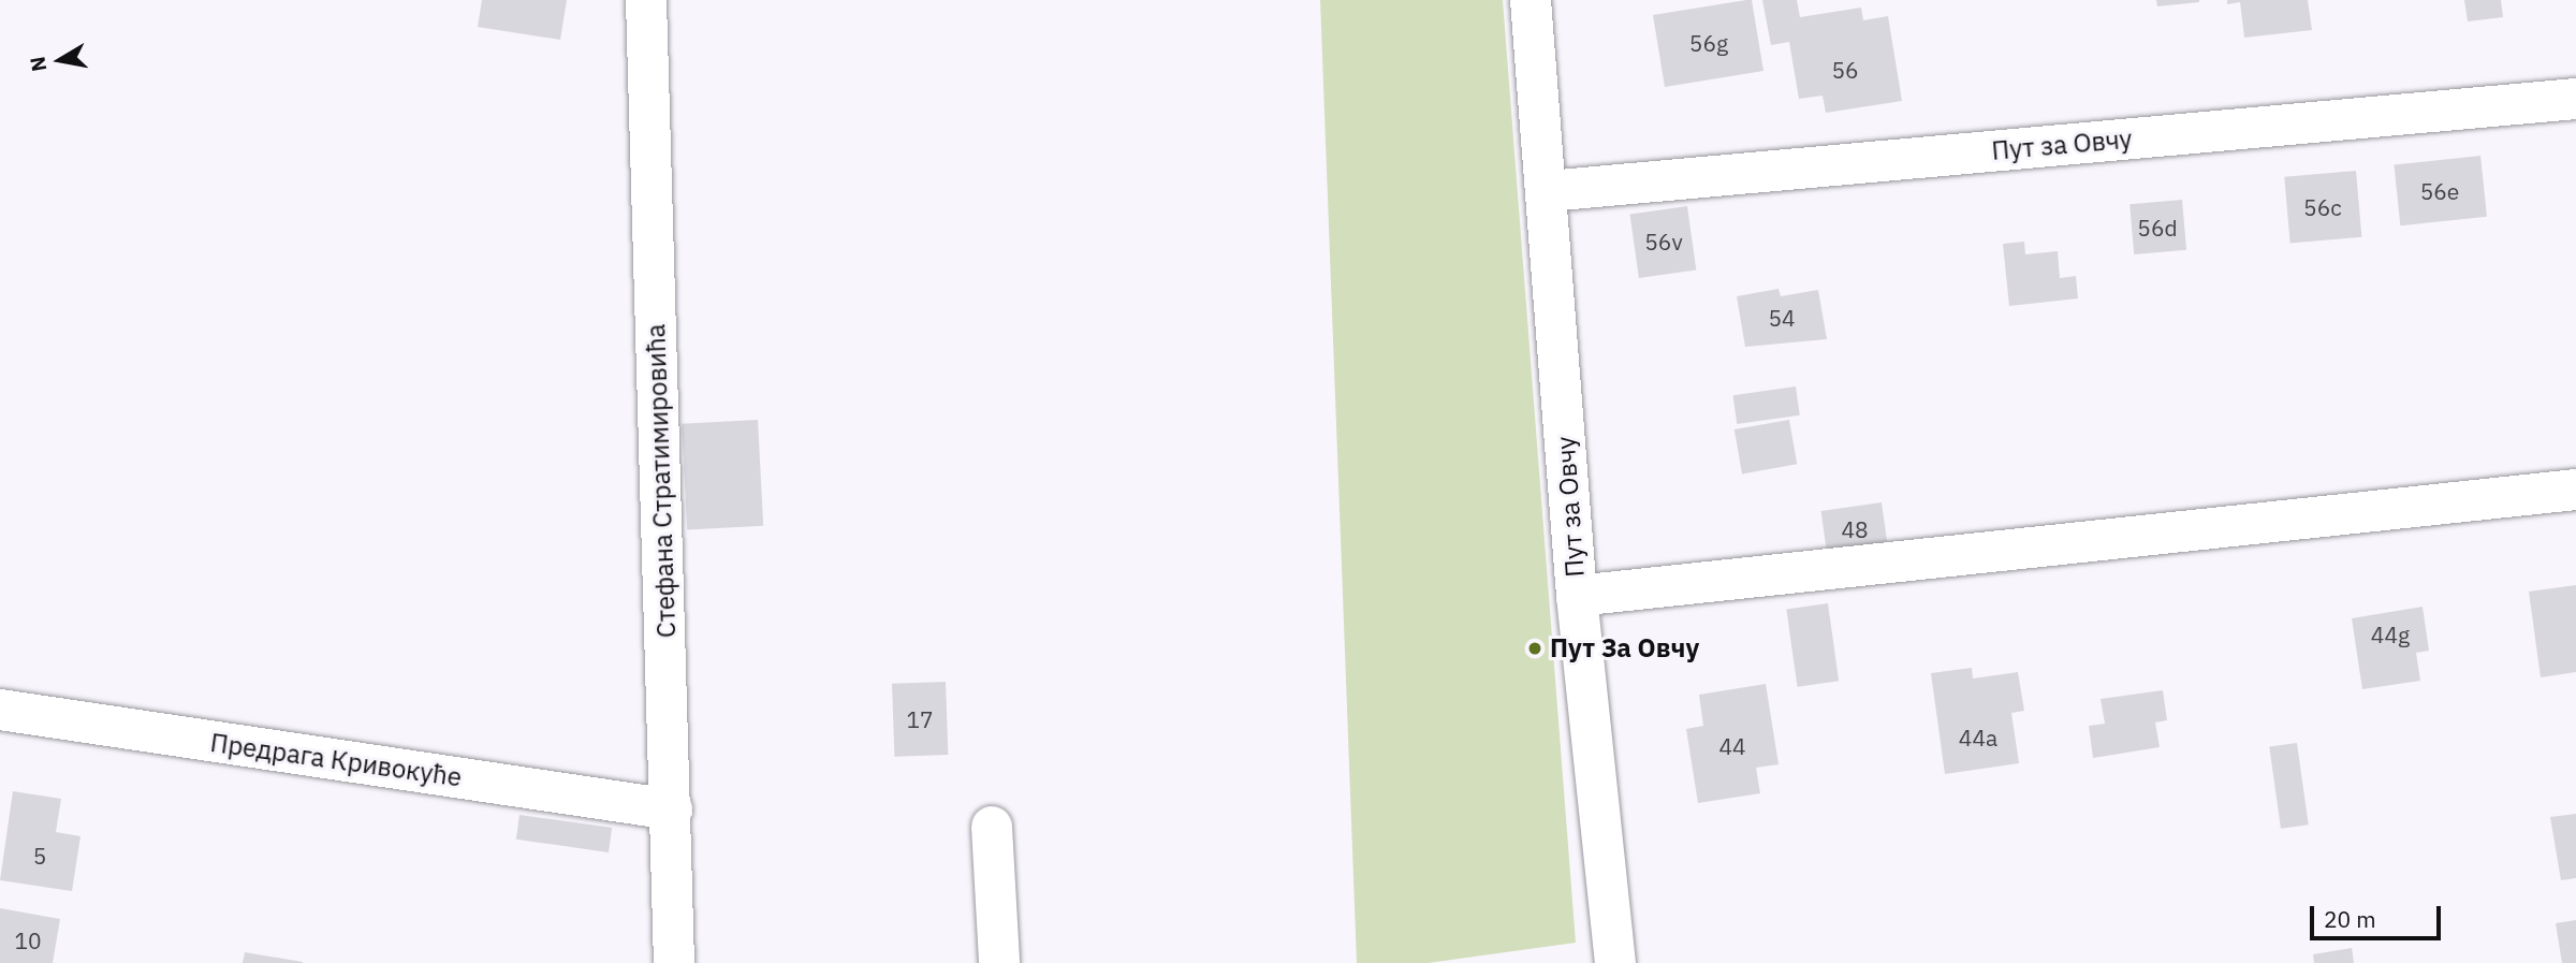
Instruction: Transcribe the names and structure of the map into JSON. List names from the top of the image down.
{
  "streets": {
    "street": ["Пут за Овчу", "Стефана Стратимировића", "Предрага Кривокуће"]
  },
  "crossings": [
    ["Стефана Стратимировића", "Предрага Кривокуће"]
  ],
  "places": ["Пут За Овчу"],
  "house_numbers": [
    "56g",
    "56",
    "56e",
    "56c",
    "56d",
    "56v",
    "54",
    "48",
    "44g",
    "17",
    "44a",
    "44",
    "5",
    "10"
  ],
  "scale_bar": "20 m",
  "north": "left"
}
